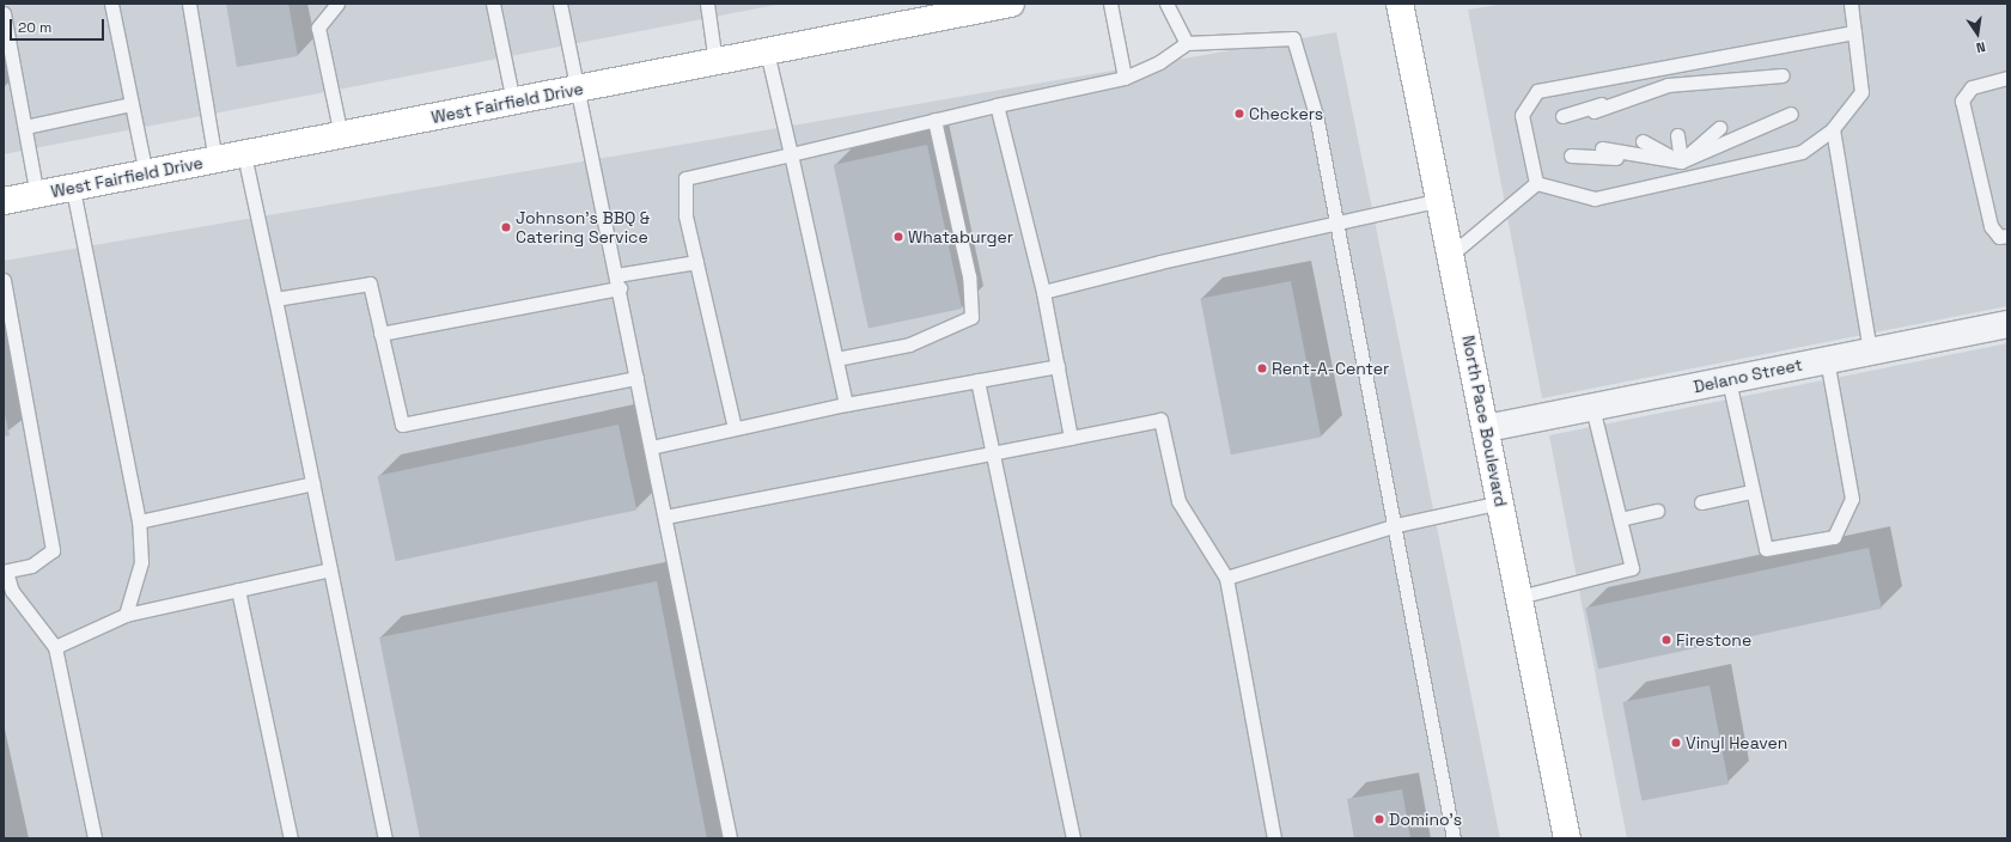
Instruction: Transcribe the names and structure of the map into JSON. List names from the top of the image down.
{
  "streets": {
    "main road": ["West Fairfield Drive", "North Pace Boulevard"],
    "street": ["Delano Street"]
  },
  "crossings": [
    ["Delano Street", "North Pace Boulevard"]
  ],
  "places": [
    "Checkers",
    "Johnson's BBQ & Catering Service",
    "Whataburger",
    "Rent-A-Center",
    "Firestone",
    "Vinyl Heaven",
    "Domino's"
  ],
  "scale_bar": "20 m",
  "north": "bottom"
}
